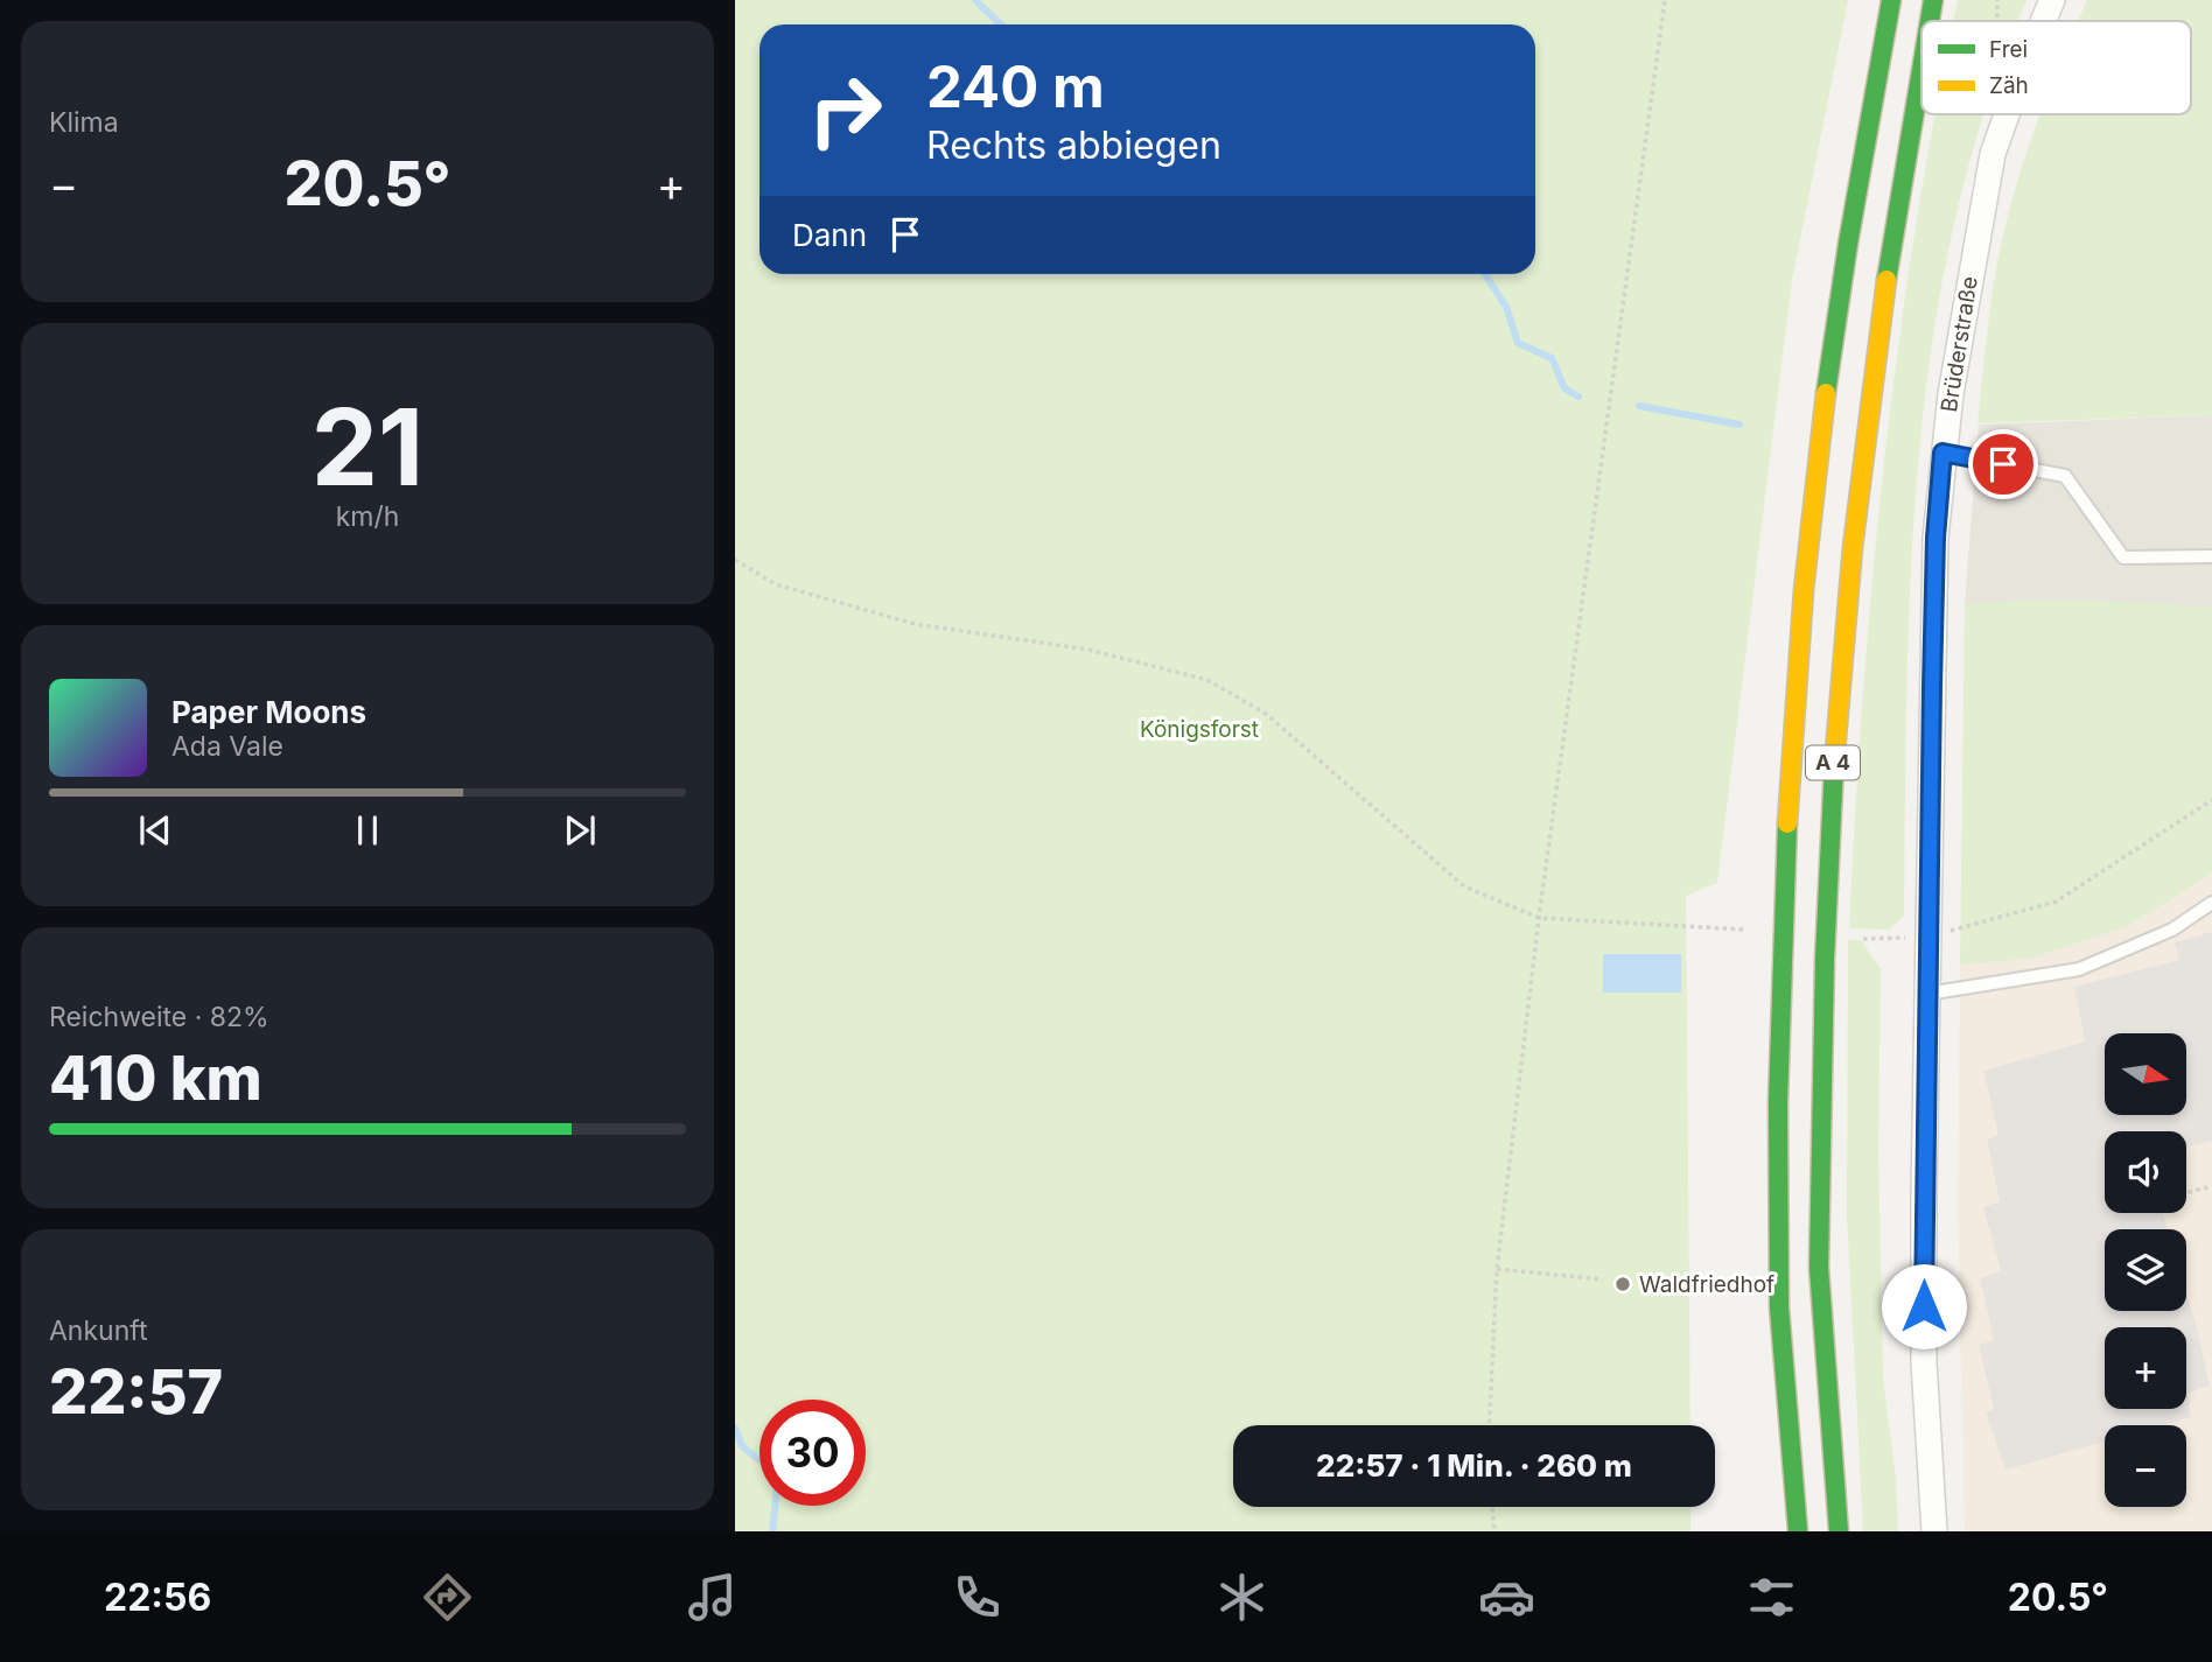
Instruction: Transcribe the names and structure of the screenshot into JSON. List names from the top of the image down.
{
  "streets": {
    "highway": ["A 4"],
    "street": ["Brüderstraße"]
  },
  "parks": ["Königsforst"],
  "places": ["Waldfriedhof"],
  "legend": ["Frei", "Zäh"],
  "north": "right",
  "page": {
    "tile": [
      "Klima",
      ["21", "km/h"],
      ["Reichweite · 82%", "410 km"],
      ["Ankunft", "22:57"]
    ],
    "turn": ["240 m", "Rechts abbiegen"],
    "heat": ["−", "20.5°", "+"],
    "then": "Dann",
    "song": ["Paper Moons", "Ada Vale"],
    "map_buttons": ["+", "−"],
    "limit": "30",
    "trip": "22:57 · 1 Min. · 260 m",
    "tabs": ["22:56", "20.5°"]
  }
}
